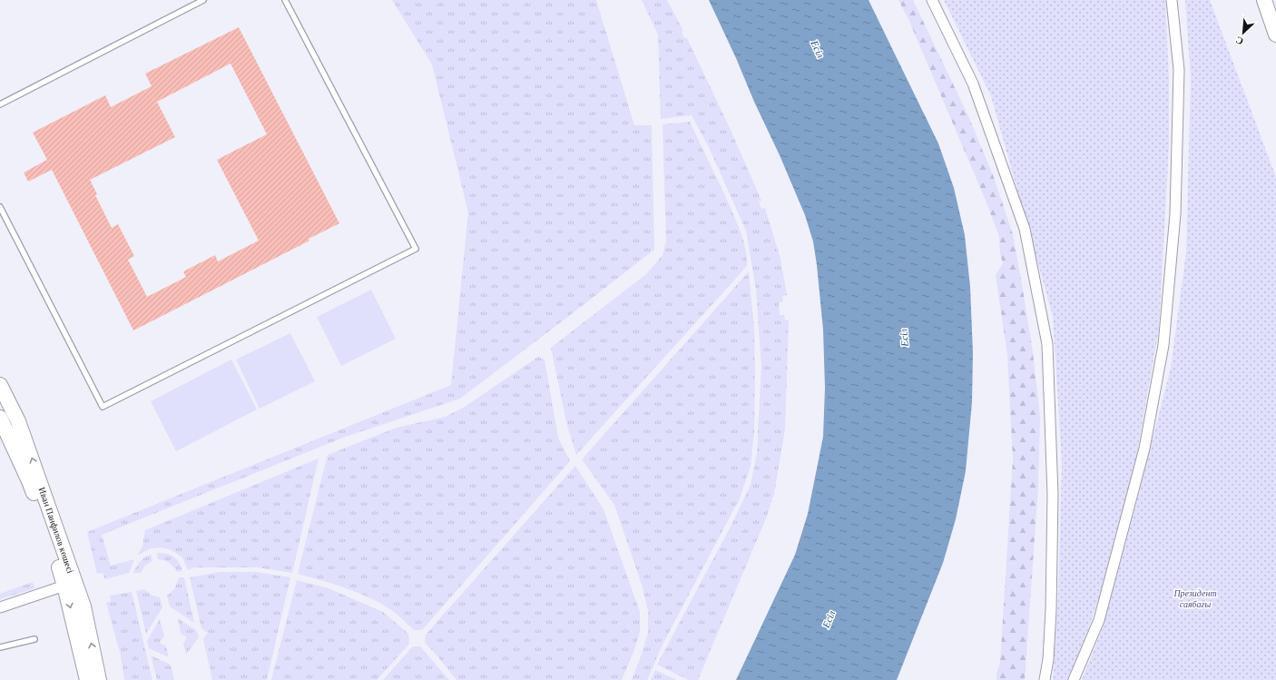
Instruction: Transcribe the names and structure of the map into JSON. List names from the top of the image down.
{
  "streets": {
    "street": ["Иван Панфилов көшесі"]
  },
  "water": ["Есіл"],
  "parks": ["Президент саябағы"],
  "north": "bottom left"
}
